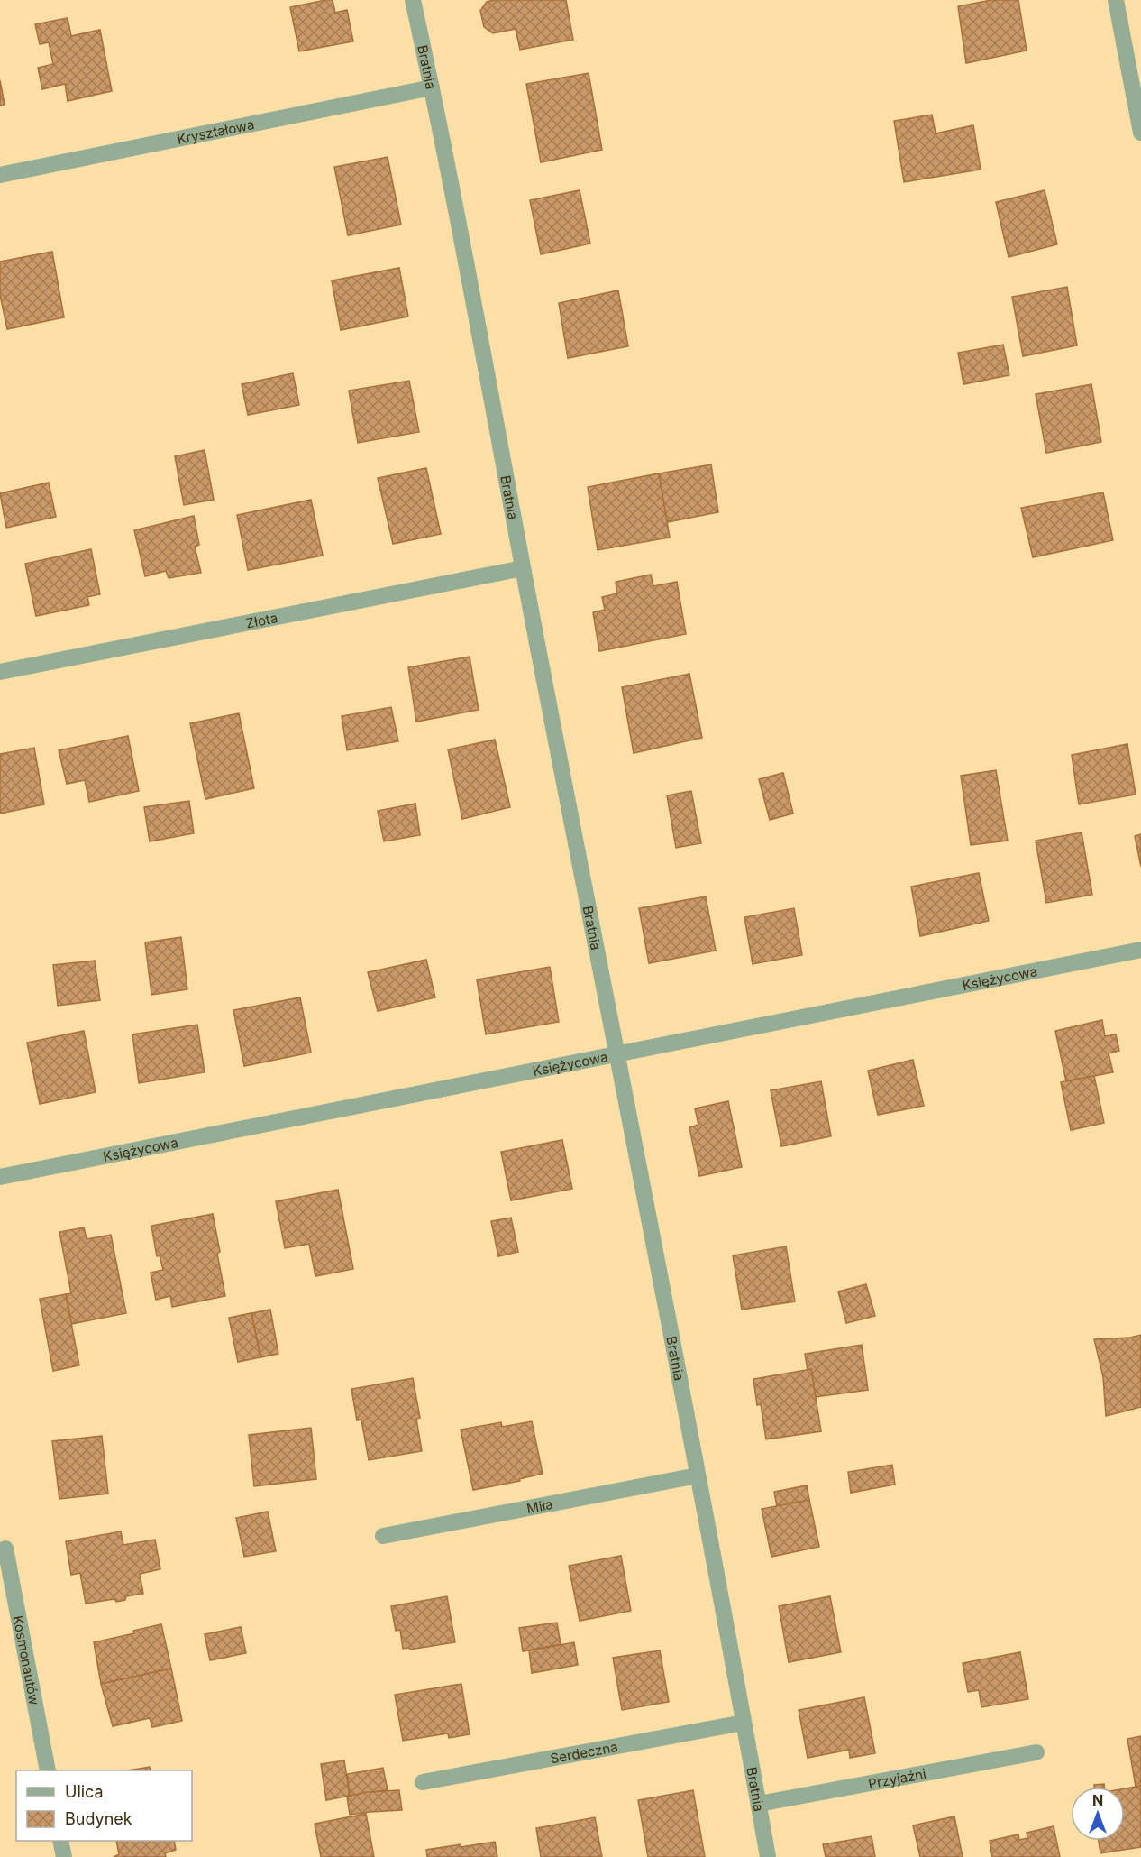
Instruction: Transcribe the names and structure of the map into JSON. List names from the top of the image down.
{
  "streets": {
    "street": [
      "Bratnia",
      "Kryształowa",
      "Złota",
      "Księżycowa",
      "Miła",
      "Kosmonautów",
      "Serdeczna",
      "Przyjaźni"
    ]
  },
  "crossings": [
    ["Bratnia", "Kryształowa"],
    ["Bratnia", "Złota"],
    ["Bratnia", "Księżycowa"],
    ["Bratnia", "Miła"],
    ["Bratnia", "Serdeczna"],
    ["Bratnia", "Przyjaźni"]
  ],
  "legend": ["Ulica", "Budynek"],
  "north": "top"
}
